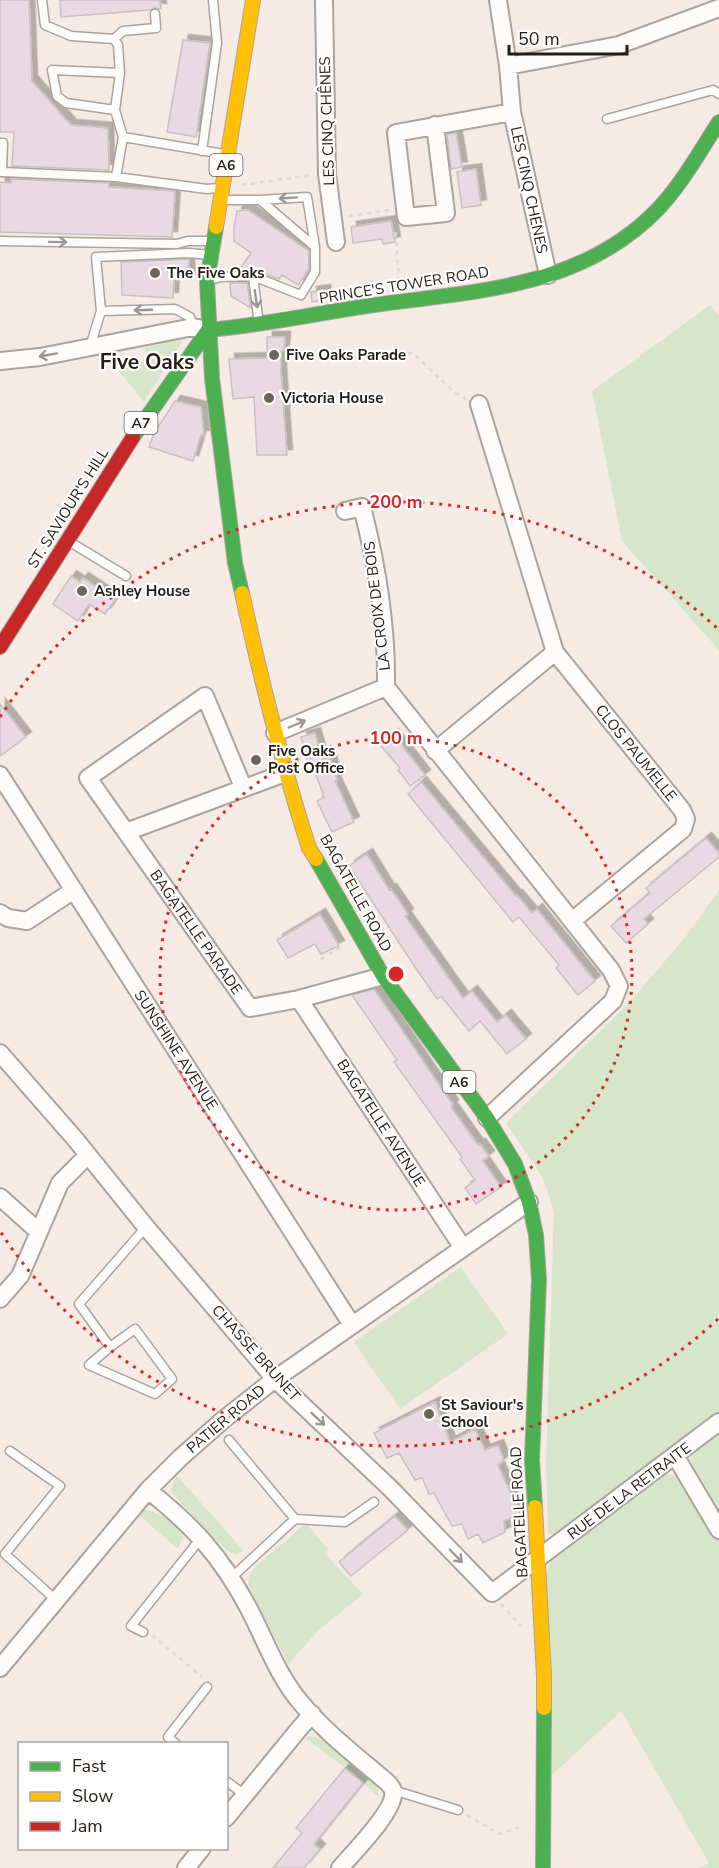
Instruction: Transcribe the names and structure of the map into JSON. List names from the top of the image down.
{
  "streets": {
    "main road": [
      "A6",
      "PRINCE'S TOWER ROAD",
      "A7",
      "ST. SAVIOUR'S HILL",
      "BAGATELLE ROAD"
    ],
    "street": [
      "LES CINQ CHÊNES",
      "LES CINQ CHENES",
      "LA CROIX DE BOIS",
      "CLOS PAUMELLE",
      "BAGATELLE PARADE",
      "SUNSHINE AVENUE",
      "BAGATELLE AVENUE",
      "CHASSE BRUNET",
      "PATIER ROAD",
      "RUE DE LA RETRAITE"
    ]
  },
  "crossings": [
    ["A6", "PRINCE'S TOWER ROAD"],
    ["A6", "ST. SAVIOUR'S HILL"],
    ["A6", "BAGATELLE ROAD"],
    ["LES CINQ CHENES", "PRINCE'S TOWER ROAD"],
    ["PRINCE'S TOWER ROAD", "ST. SAVIOUR'S HILL"],
    ["PRINCE'S TOWER ROAD", "BAGATELLE ROAD"],
    ["ST. SAVIOUR'S HILL", "BAGATELLE ROAD"],
    ["BAGATELLE ROAD", "BAGATELLE PARADE"],
    ["BAGATELLE ROAD", "PATIER ROAD"],
    ["BAGATELLE ROAD", "RUE DE LA RETRAITE"],
    ["BAGATELLE PARADE", "BAGATELLE AVENUE"],
    ["SUNSHINE AVENUE", "PATIER ROAD"],
    ["BAGATELLE AVENUE", "PATIER ROAD"],
    ["CHASSE BRUNET", "PATIER ROAD"]
  ],
  "one_way": ["CHASSE BRUNET"],
  "districts": ["Five Oaks"],
  "places": [
    "The Five Oaks",
    "Five Oaks Parade",
    "Victoria House",
    "Ashley House",
    "Five Oaks Post Office",
    "St Saviour's School"
  ],
  "legend": ["Fast", "Slow", "Jam"],
  "scale_bar": "50 m",
  "rings": ["200 m", "100 m"]
}
